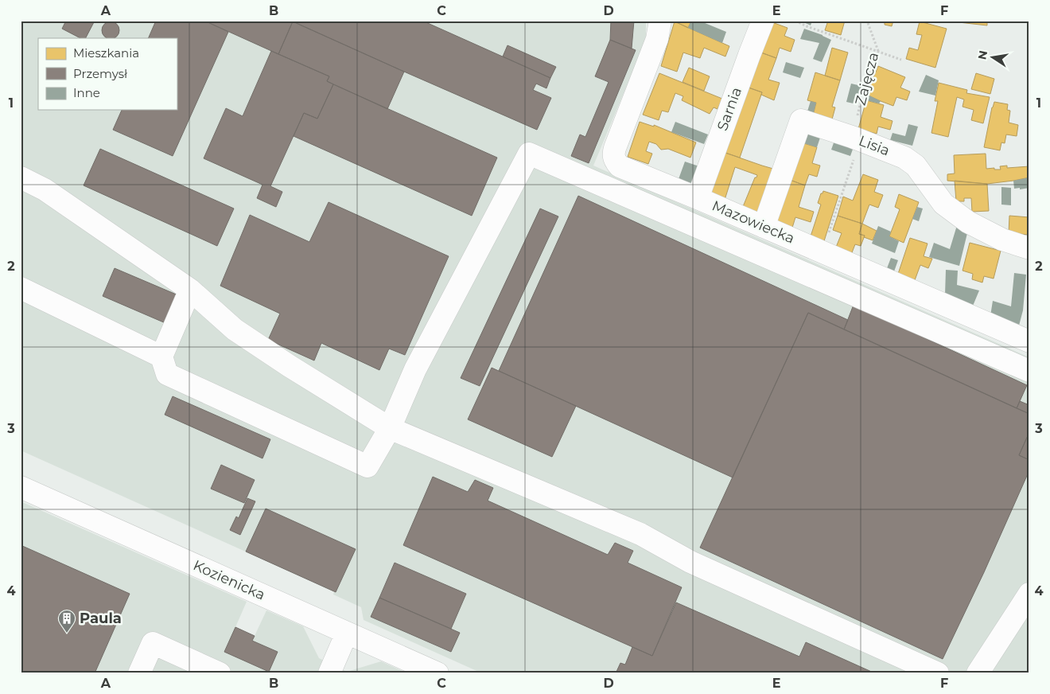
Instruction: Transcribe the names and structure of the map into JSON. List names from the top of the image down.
{
  "streets": {
    "street": [
      "Sarnia",
      "Lisia",
      "Mazowiecka",
      "Kozienicka"
    ],
    "path": ["Zajęcza"]
  },
  "crossings": [
    ["Zajęcza", "Lisia"],
    ["Zajęcza", "Mazowiecka"],
    ["Sarnia", "Mazowiecka"],
    ["Lisia", "Mazowiecka"]
  ],
  "places": {
    "building": ["Paula"]
  },
  "legend": ["Mieszkania", "Przemysł", "Inne"],
  "north": "left",
  "grid": {
    "columns": [
      "A",
      "B",
      "C",
      "D",
      "E",
      "F"
    ],
    "rows": [
      "1",
      "2",
      "3",
      "4"
    ]
  }
}
